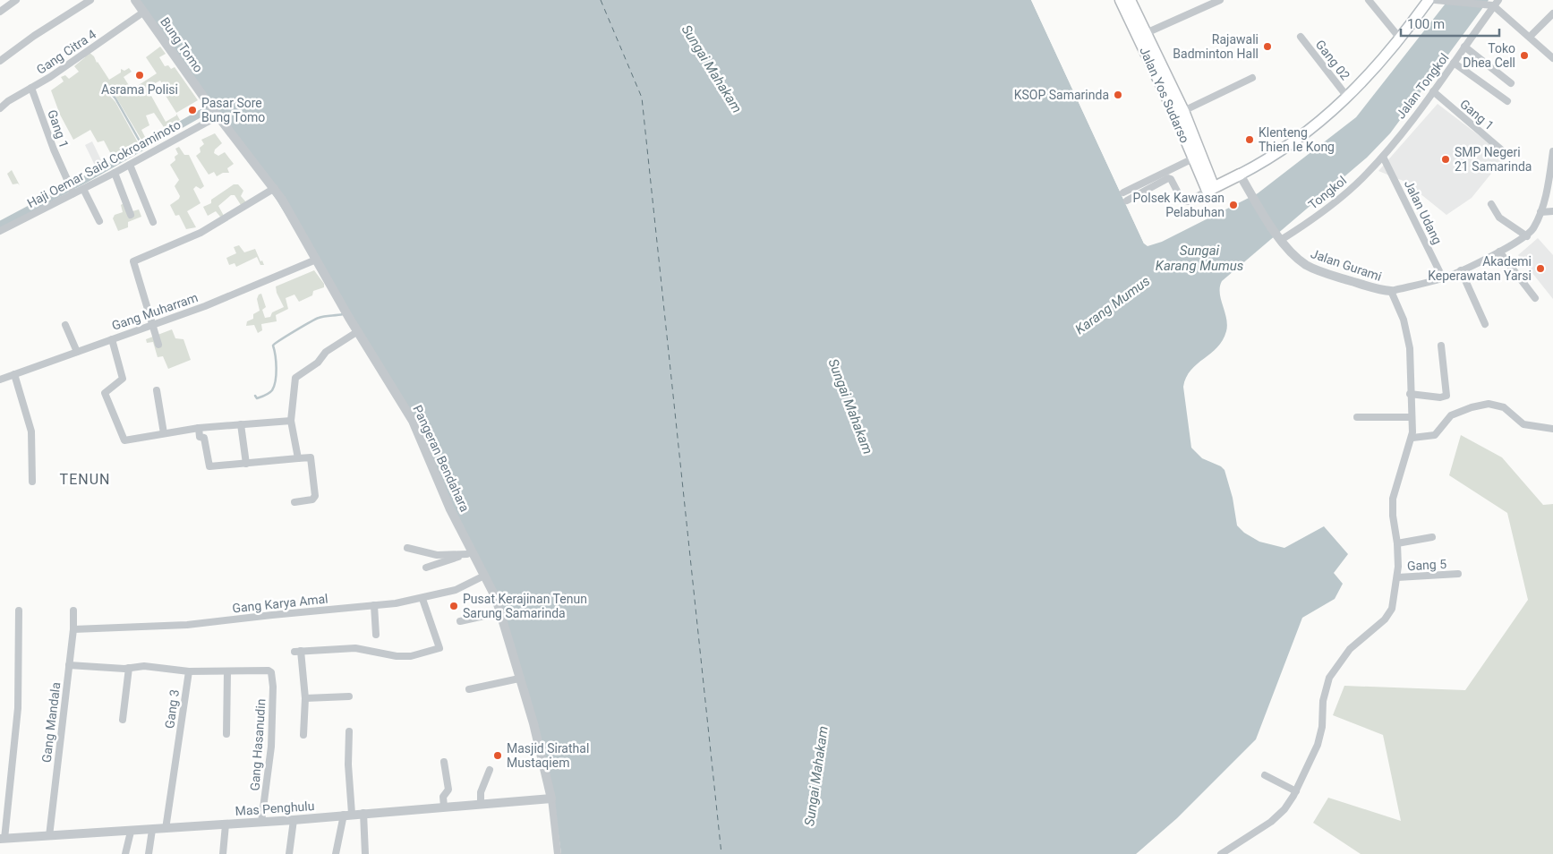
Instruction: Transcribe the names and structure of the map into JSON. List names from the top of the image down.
{
  "streets": {
    "highway": ["Jalan Yos Sudarso"],
    "street": [
      "Bung Tomo",
      "Gang Citra 4",
      "Gang 02",
      "Jalan Tongkol",
      "Gang 1",
      "Haji Oemar Said Cokroaminoto",
      "Tongkol",
      "Jalan Udang",
      "Jalan Gurami",
      "Gang Muharram",
      "Pangeran Bendahara",
      "Gang 5",
      "Gang Karya Amal",
      "Gang 3",
      "Gang Mandala",
      "Gang Hasanudin",
      "Mas Penghulu"
    ]
  },
  "crossings": [
    ["Bung Tomo", "Gang Citra 4"],
    ["Bung Tomo", "Haji Oemar Said Cokroaminoto"],
    ["Bung Tomo", "Pangeran Bendahara"],
    ["Gang Citra 4", "Gang 1"],
    ["Jalan Tongkol", "Gang 1"],
    ["Jalan Tongkol", "Tongkol"],
    ["Jalan Tongkol", "Jalan Udang"],
    ["Gang 1", "Haji Oemar Said Cokroaminoto"],
    ["Haji Oemar Said Cokroaminoto", "Pangeran Bendahara"],
    ["Tongkol", "Jalan Udang"],
    ["Tongkol", "Jalan Gurami"],
    ["Jalan Udang", "Jalan Gurami"],
    ["Gang Muharram", "Pangeran Bendahara"],
    ["Pangeran Bendahara", "Gang Karya Amal"],
    ["Pangeran Bendahara", "Mas Penghulu"],
    ["Gang Karya Amal", "Gang Mandala"],
    ["Gang 3", "Mas Penghulu"],
    ["Gang Mandala", "Mas Penghulu"],
    ["Gang Hasanudin", "Mas Penghulu"]
  ],
  "districts": ["TENUN"],
  "water": ["Sungai Mahakam", "Sungai Karang Mumus", "Karang Mumus"],
  "places": [
    "Rajawali Badminton Hall",
    "Toko Dhea Cell",
    "Asrama Polisi",
    "KSOP Samarinda",
    "Pasar Sore Bung Tomo",
    "Klenteng Thien Ie Kong",
    "SMP Negeri 21 Samarinda",
    "Polsek Kawasan Pelabuhan",
    "Akademi Keperawatan Yarsi",
    "Pusat Kerajinan Tenun Sarung Samarinda",
    "Masjid Sirathal Mustaqiem"
  ],
  "scale_bar": "100 m"
}
